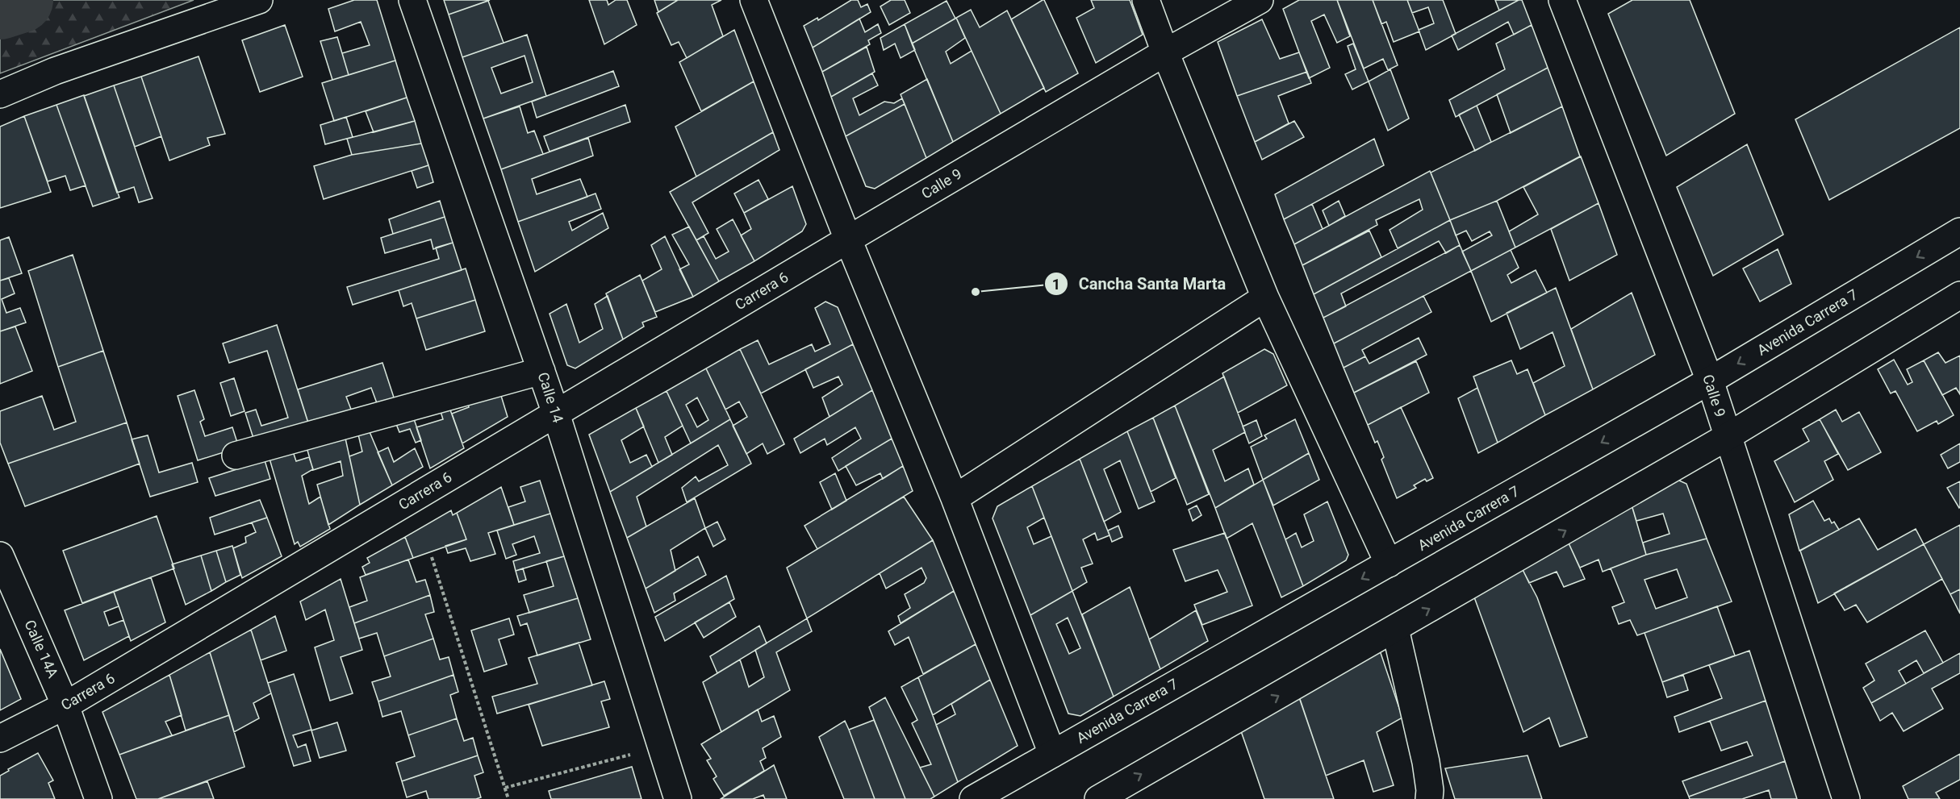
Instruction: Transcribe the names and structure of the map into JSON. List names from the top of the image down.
{
  "streets": {
    "street": [
      "Calle 9",
      "Carrera 6",
      "Avenida Carrera 7",
      "Calle 14",
      "Calle 14A"
    ]
  },
  "crossings": [
    ["Calle 9", "Carrera 6"],
    ["Calle 9", "Avenida Carrera 7"],
    ["Carrera 6", "Calle 14"],
    ["Carrera 6", "Calle 14A"]
  ],
  "places": ["Cancha Santa Marta"]
}
